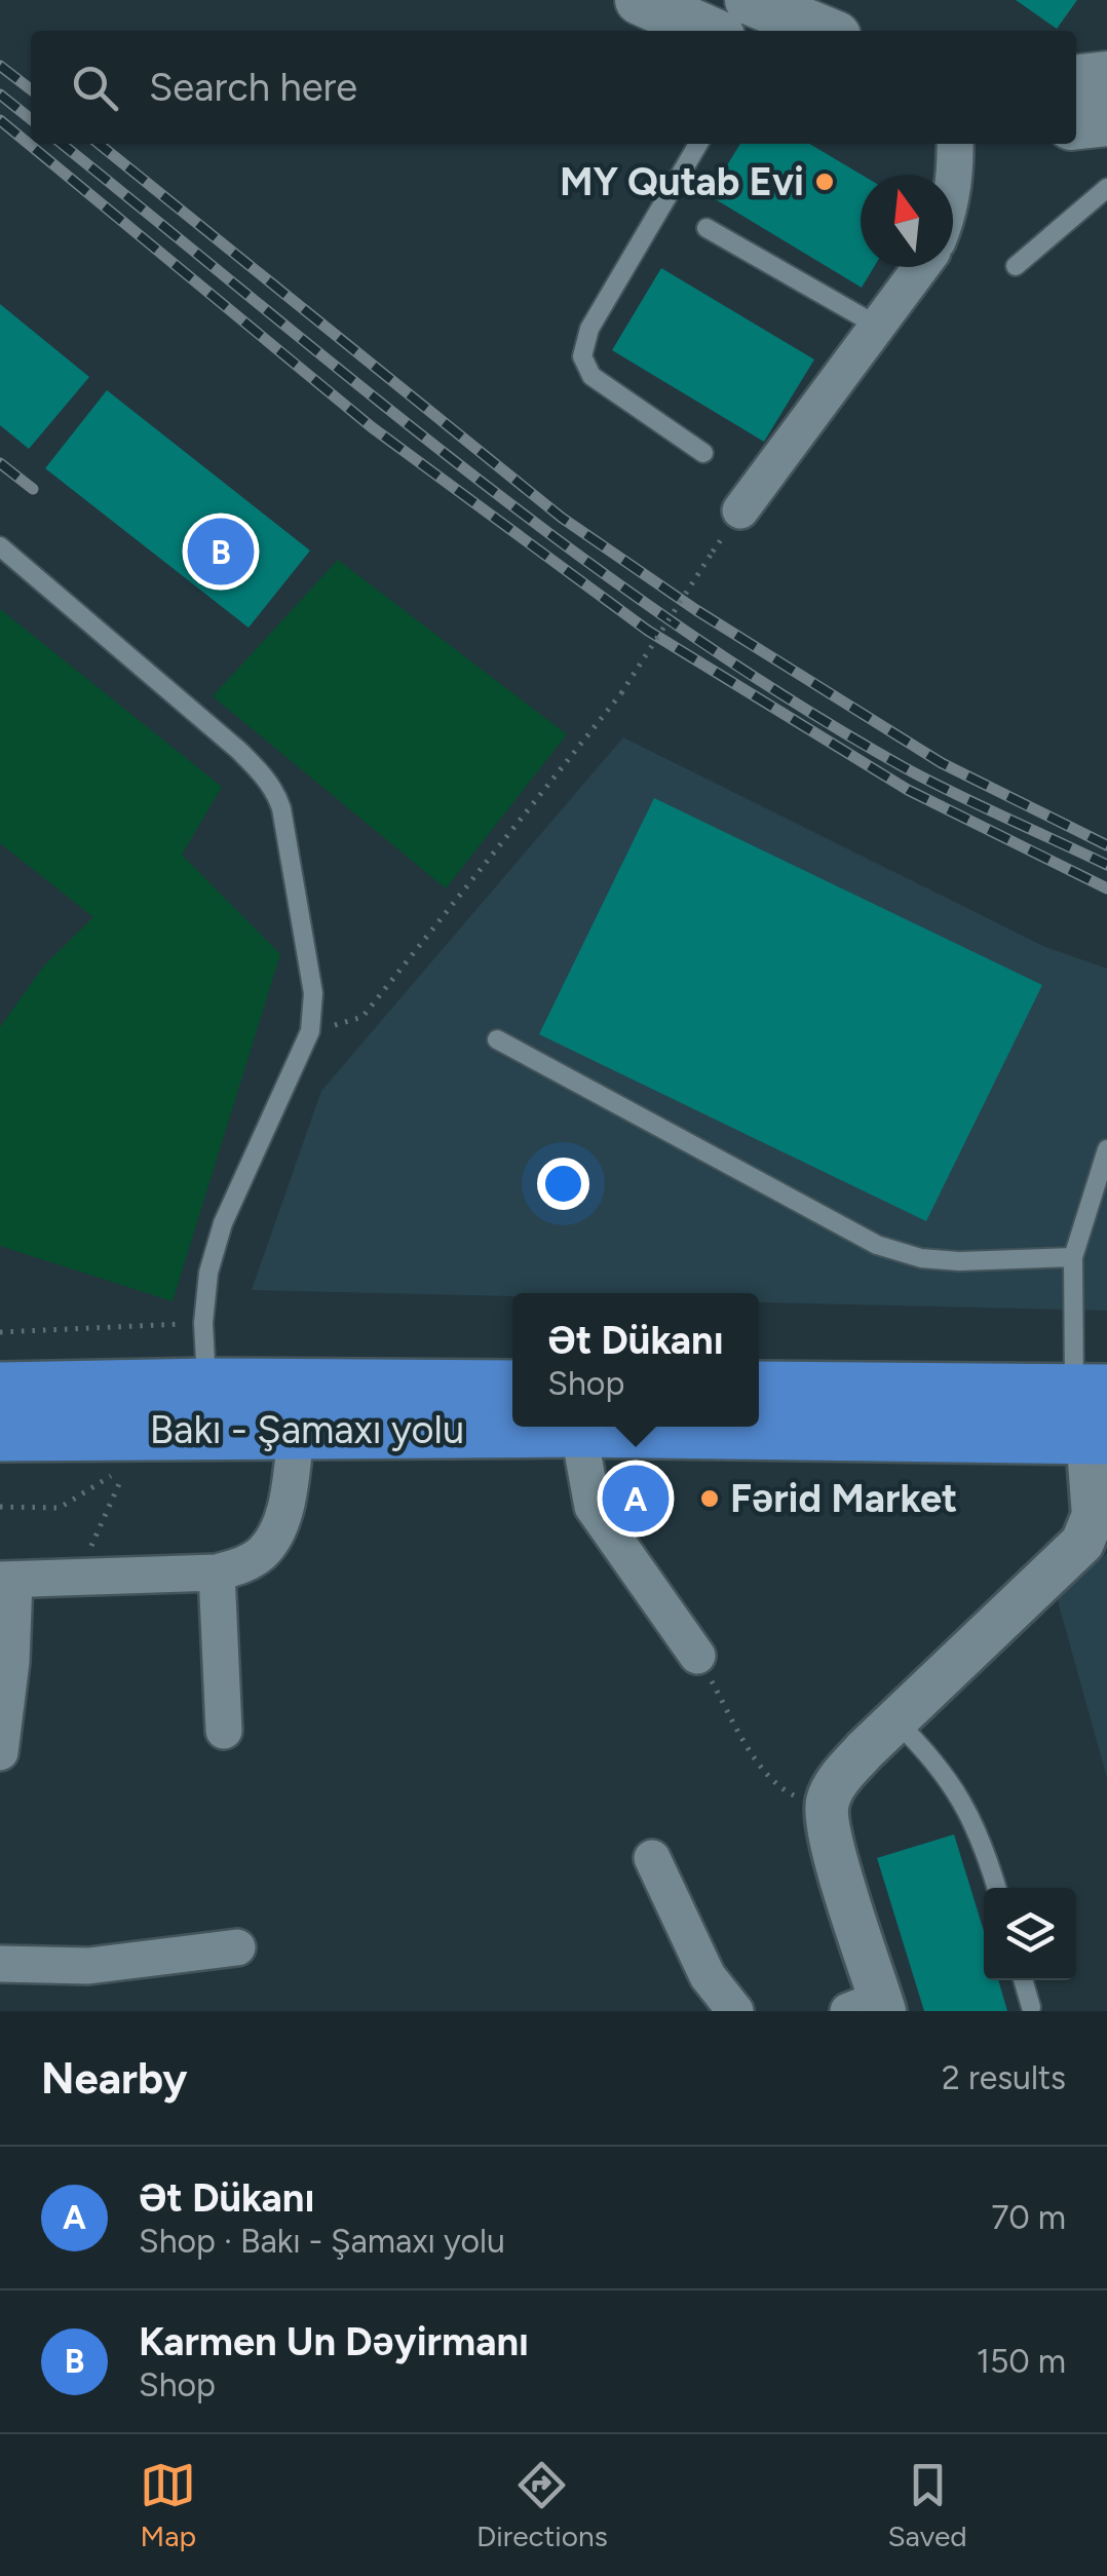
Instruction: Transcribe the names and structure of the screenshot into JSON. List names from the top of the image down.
{
  "streets": {
    "highway": ["Bakı - Şamaxı yolu"]
  },
  "places": ["MY Qutab Evi", "Fərid Market"],
  "north": "top",
  "page": {
    "search": "Search here",
    "pins": ["B", "A"],
    "popup": ["Ət Dükanı", "Shop"],
    "heading": ["Nearby", "2 results"],
    "list": [
      {
        "mark": "A",
        "name": "Ət Dükanı",
        "note": "Shop · Bakı - Şamaxı yolu",
        "value": "70 m"
      },
      {
        "mark": "B",
        "name": "Karmen Un Dəyirmanı",
        "note": "Shop",
        "value": "150 m"
      }
    ],
    "nav": ["Map", "Directions", "Saved"]
  }
}
